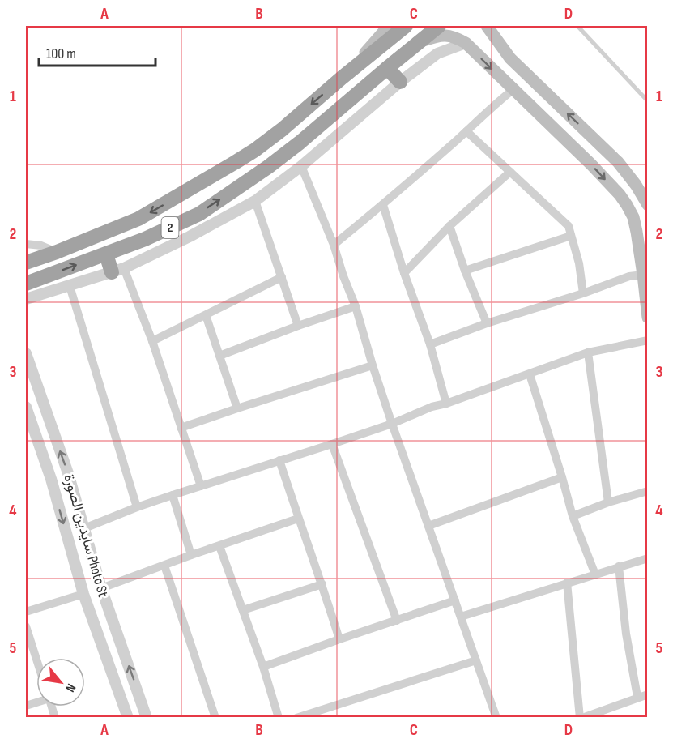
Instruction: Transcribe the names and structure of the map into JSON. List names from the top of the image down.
{
  "streets": {
    "highway": ["2"],
    "street": ["سايدين الصورة Photo St"]
  },
  "scale_bar": "100 m",
  "north": "bottom right",
  "grid": {
    "columns": [
      "A",
      "B",
      "C",
      "D"
    ],
    "rows": [
      "1",
      "2",
      "3",
      "4",
      "5"
    ]
  }
}
